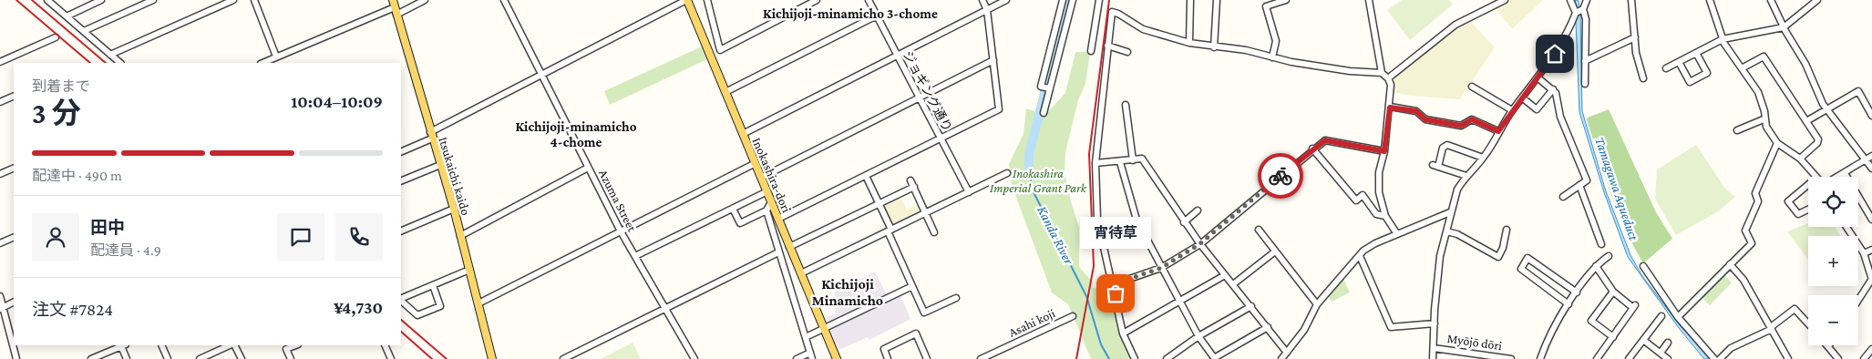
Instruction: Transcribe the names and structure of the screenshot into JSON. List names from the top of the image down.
{
  "streets": {
    "main road": ["Inokashira-dori", "Itsukaichi kaido"],
    "street": [
      "ジョギング通り",
      "Azuma Street",
      "Asahi koji",
      "Myōjō dōri"
    ]
  },
  "districts": ["Kichijoji-minamicho 3-chome", "Kichijoji-minamicho 4-chome", "Kichijoji Minamicho"],
  "water": ["Tamagawa Aqueduct", "Kanda River"],
  "parks": ["Inokashira Imperial Grant Park"],
  "places": ["宵待草"],
  "page": {
    "heading": ["3 分", "到着まで", "10:04–10:09"],
    "panel": [
      "田中",
      "配達員 · 4.9",
      "注文 #7824",
      "¥4,730"
    ],
    "bar": "配達中 · 490 m",
    "map_buttons": ["+", "−"],
    "bubble": "宵待草"
  }
}
